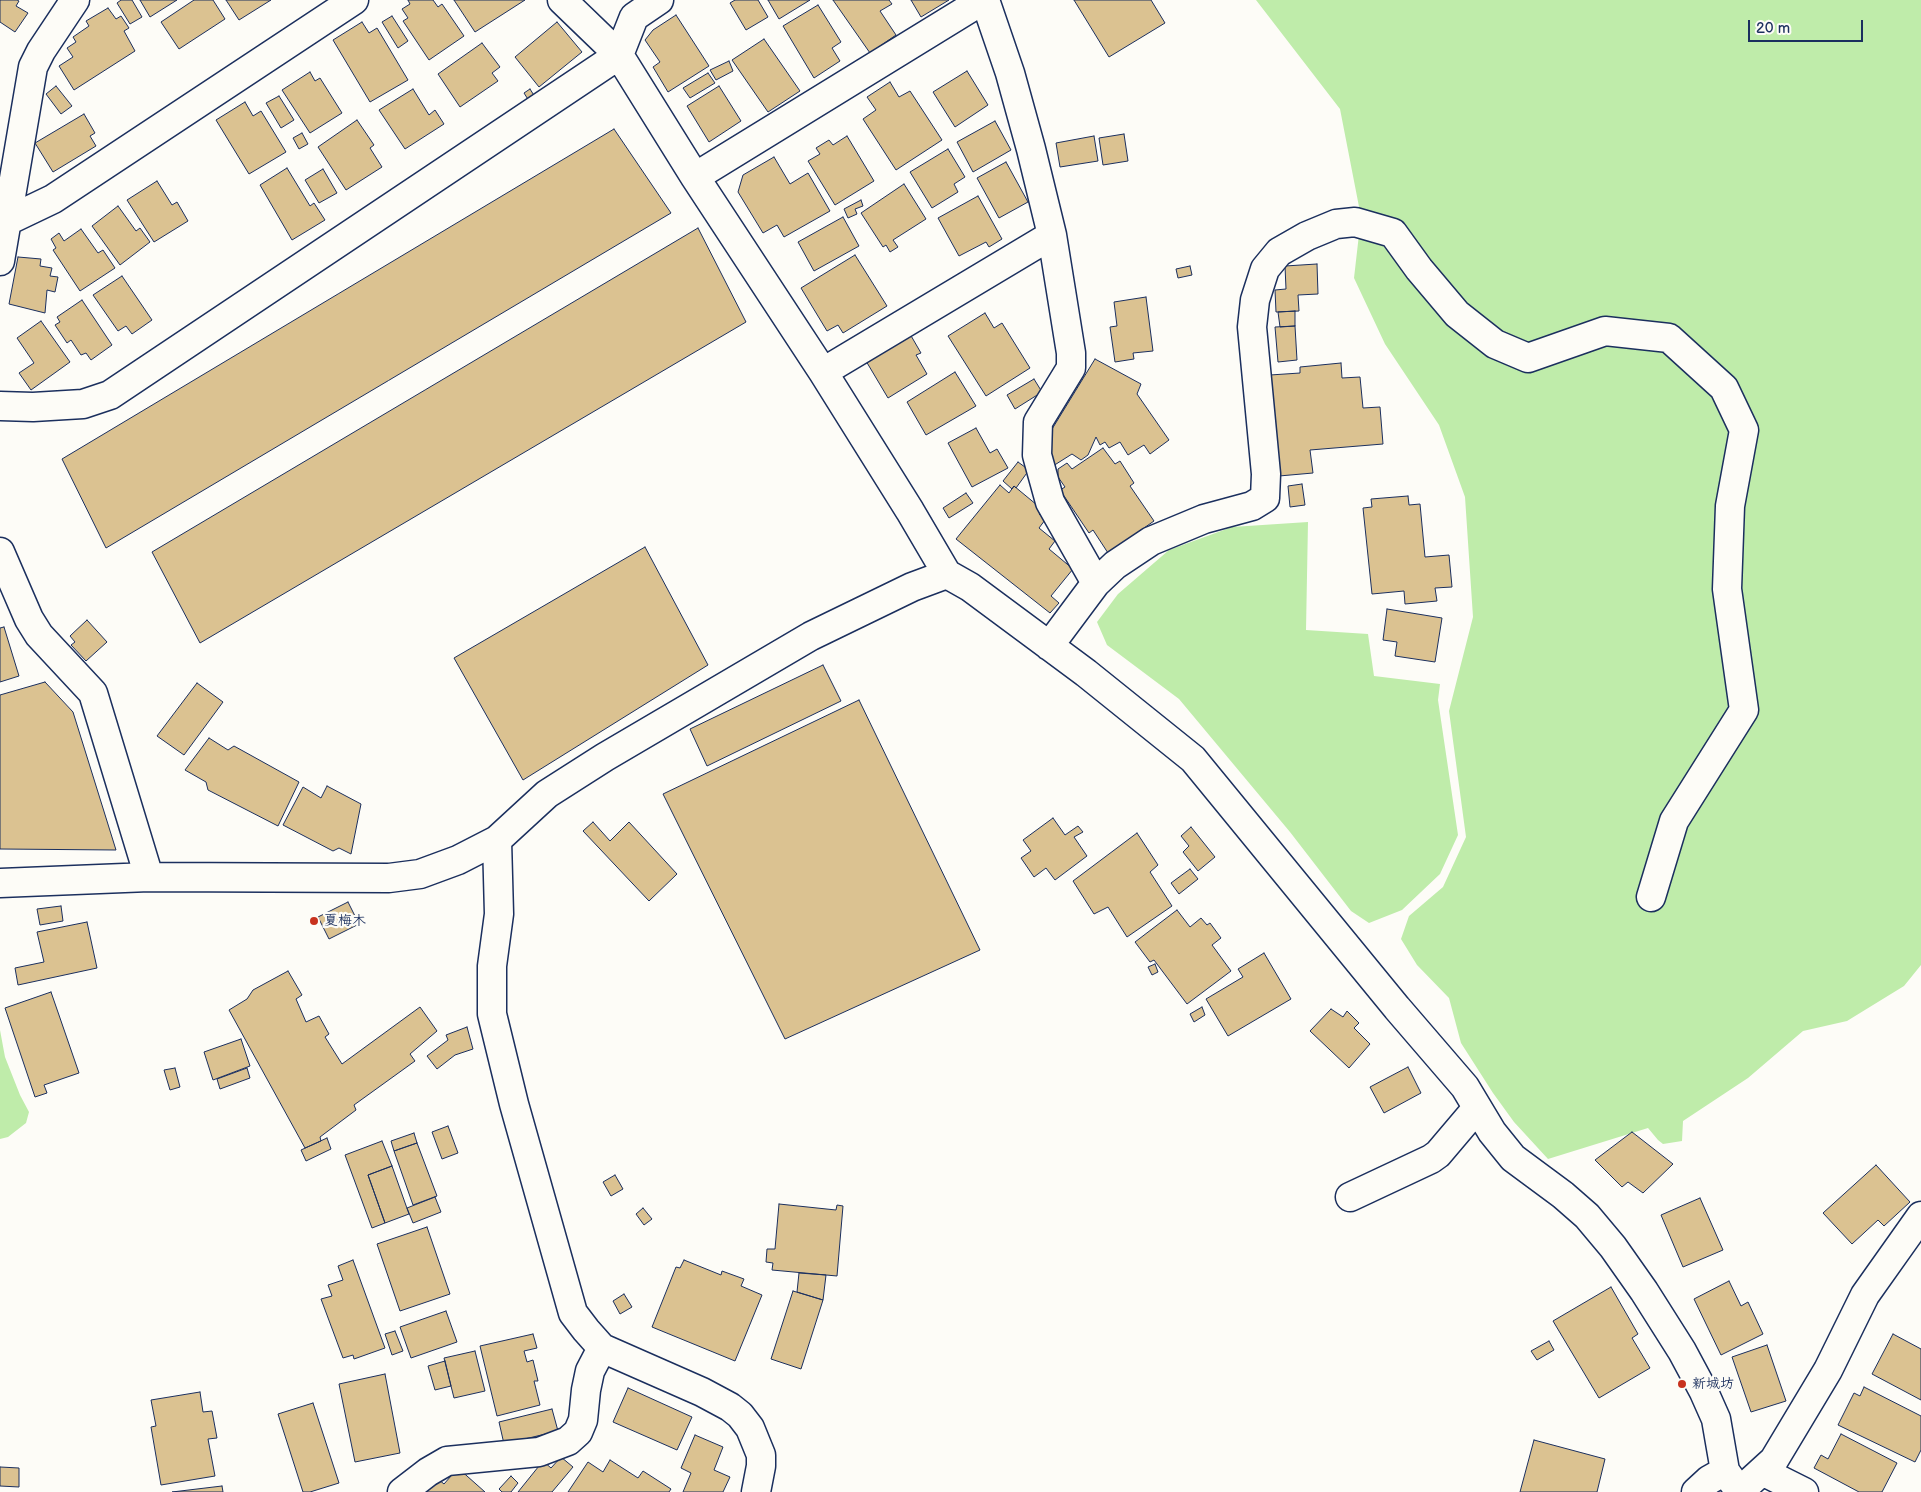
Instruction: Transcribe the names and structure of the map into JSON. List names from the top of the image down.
{
  "places": ["夏梅木", "新城坊"],
  "scale_bar": "20 m"
}
